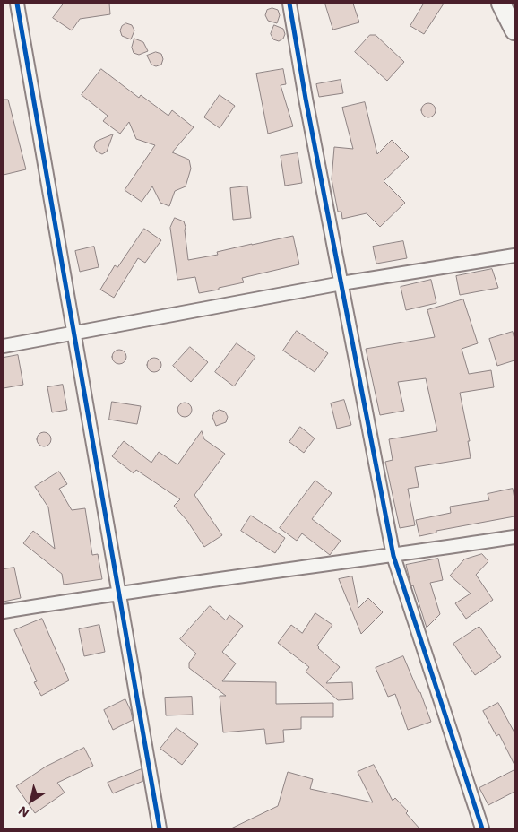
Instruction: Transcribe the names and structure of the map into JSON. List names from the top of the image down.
{
  "north": "bottom left"
}
